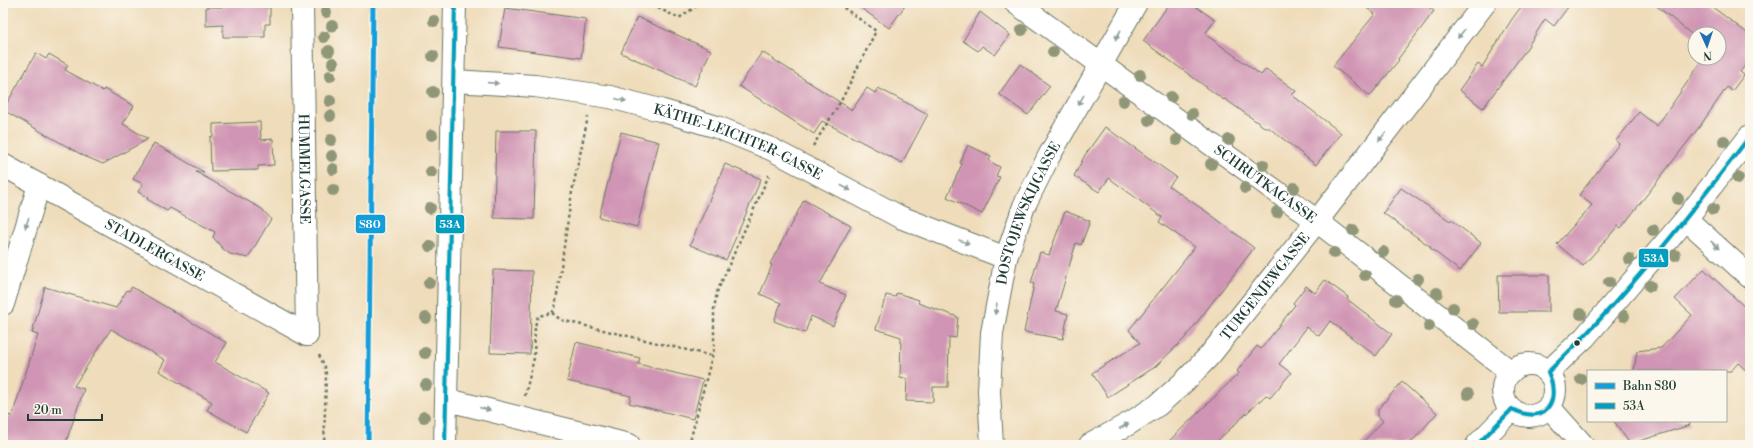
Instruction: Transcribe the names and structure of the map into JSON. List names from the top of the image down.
{
  "streets": {
    "street": [
      "KÄTHE-LEICHTER-GASSE",
      "HUMMELGASSE",
      "SCHRUTKAGASSE",
      "DOSTOJEWSKIJGASSE",
      "STADLERGASSE",
      "TURGENJEWGASSE"
    ]
  },
  "crossings": [
    ["KÄTHE-LEICHTER-GASSE", "DOSTOJEWSKIJGASSE"],
    ["HUMMELGASSE", "STADLERGASSE"],
    ["SCHRUTKAGASSE", "DOSTOJEWSKIJGASSE"],
    ["SCHRUTKAGASSE", "TURGENJEWGASSE"]
  ],
  "one_way": ["KÄTHE-LEICHTER-GASSE", "DOSTOJEWSKIJGASSE"],
  "lines": ["rail line S80", "transit line 53A"],
  "legend": ["Bahn S80", "53A"],
  "scale_bar": "20 m",
  "north": "bottom"
}
